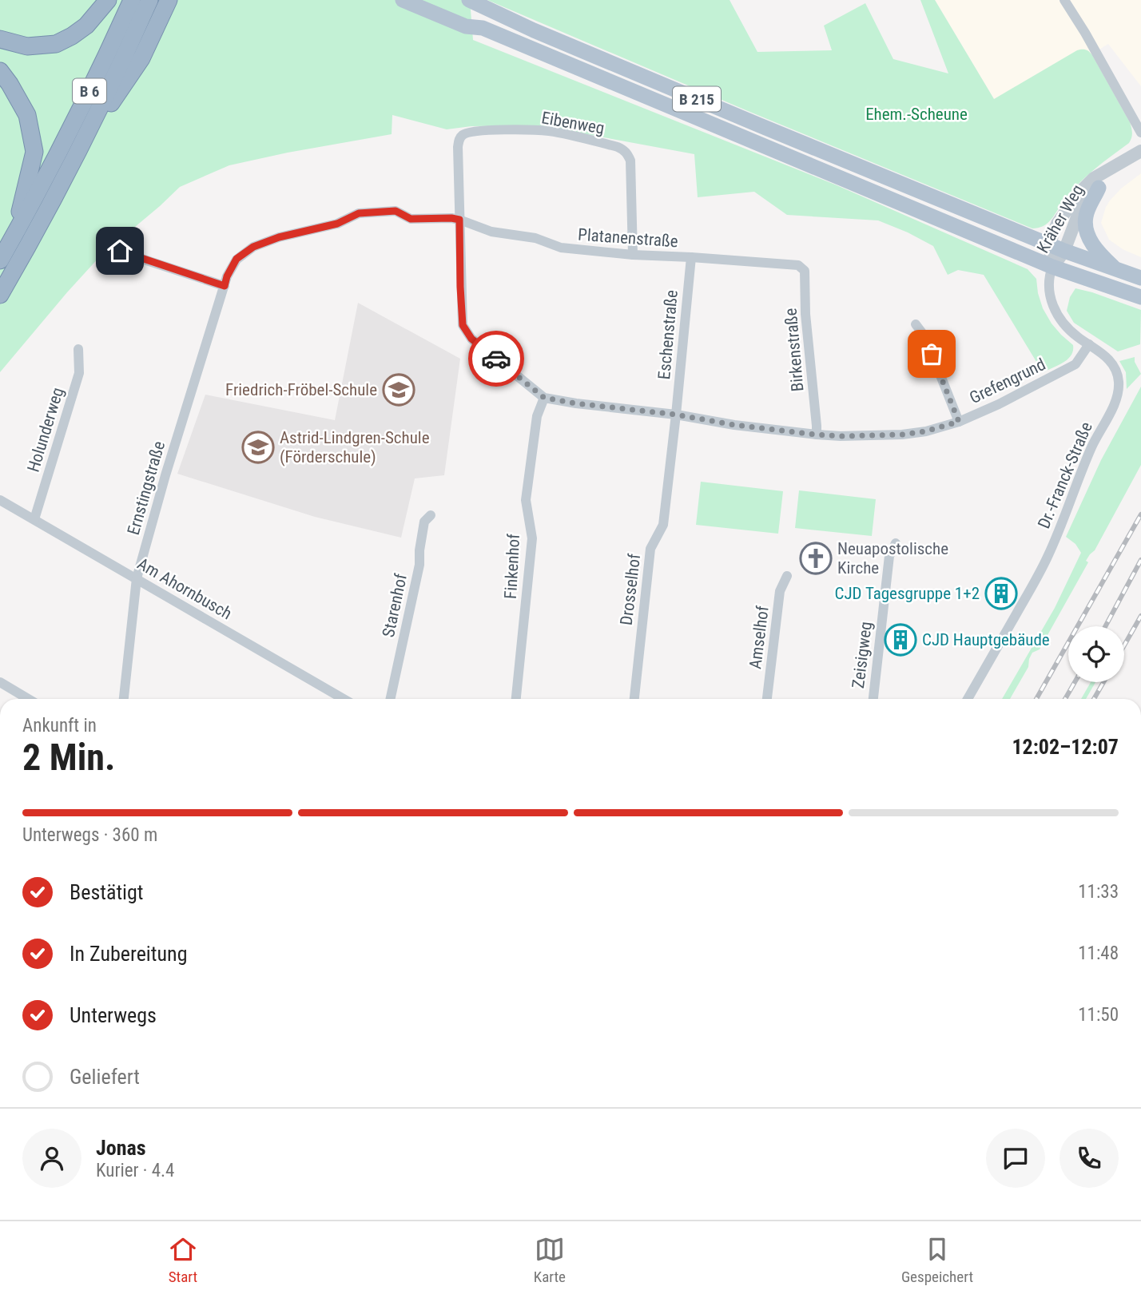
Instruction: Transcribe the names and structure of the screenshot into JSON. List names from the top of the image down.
{
  "streets": {
    "highway": ["B 6"],
    "main road": ["B 215"],
    "street": [
      "Eibenweg",
      "Kräher Weg",
      "Platanenstraße",
      "Eschenstraße",
      "Birkenstraße",
      "Grefengrund",
      "Holunderweg",
      "Dr.-Franck-Straße",
      "Ernstingstraße",
      "Finkenhof",
      "Am Ahornbusch",
      "Drosselhof",
      "Starenhof",
      "Amselhof",
      "Zeisigweg"
    ]
  },
  "crossings": [
    ["B 215", "Kräher Weg"],
    ["B 215", "Dr.-Franck-Straße"],
    ["Eibenweg", "Platanenstraße"],
    ["Eibenweg", "Grefengrund"],
    ["Eibenweg", "Ernstingstraße"],
    ["Kräher Weg", "Dr.-Franck-Straße"],
    ["Platanenstraße", "Eschenstraße"],
    ["Platanenstraße", "Birkenstraße"],
    ["Platanenstraße", "Grefengrund"],
    ["Platanenstraße", "Ernstingstraße"],
    ["Eschenstraße", "Grefengrund"],
    ["Eschenstraße", "Drosselhof"],
    ["Birkenstraße", "Grefengrund"],
    ["Grefengrund", "Dr.-Franck-Straße"],
    ["Grefengrund", "Ernstingstraße"],
    ["Grefengrund", "Finkenhof"],
    ["Grefengrund", "Drosselhof"],
    ["Holunderweg", "Am Ahornbusch"],
    ["Ernstingstraße", "Am Ahornbusch"]
  ],
  "parks": ["Ehem.-Scheune"],
  "places": {
    "school or university": ["Friedrich-Fröbel-Schule", "Astrid-Lindgren-Schule (Förderschule)"],
    "church": ["Neuapostolische Kirche"],
    "building": ["CJD Tagesgruppe 1+2", "CJD Hauptgebäude"]
  },
  "page": {
    "heading": ["2 Min.", "Ankunft in", "12:02–12:07"],
    "panel": ["Jonas", "Kurier · 4.4"],
    "bar": "Unterwegs · 360 m",
    "list": [
      ["Bestätigt", "11:33"],
      ["In Zubereitung", "11:48"],
      ["Unterwegs", "11:50"],
      "Geliefert"
    ],
    "tabs": ["Start", "Karte", "Gespeichert"]
  }
}
